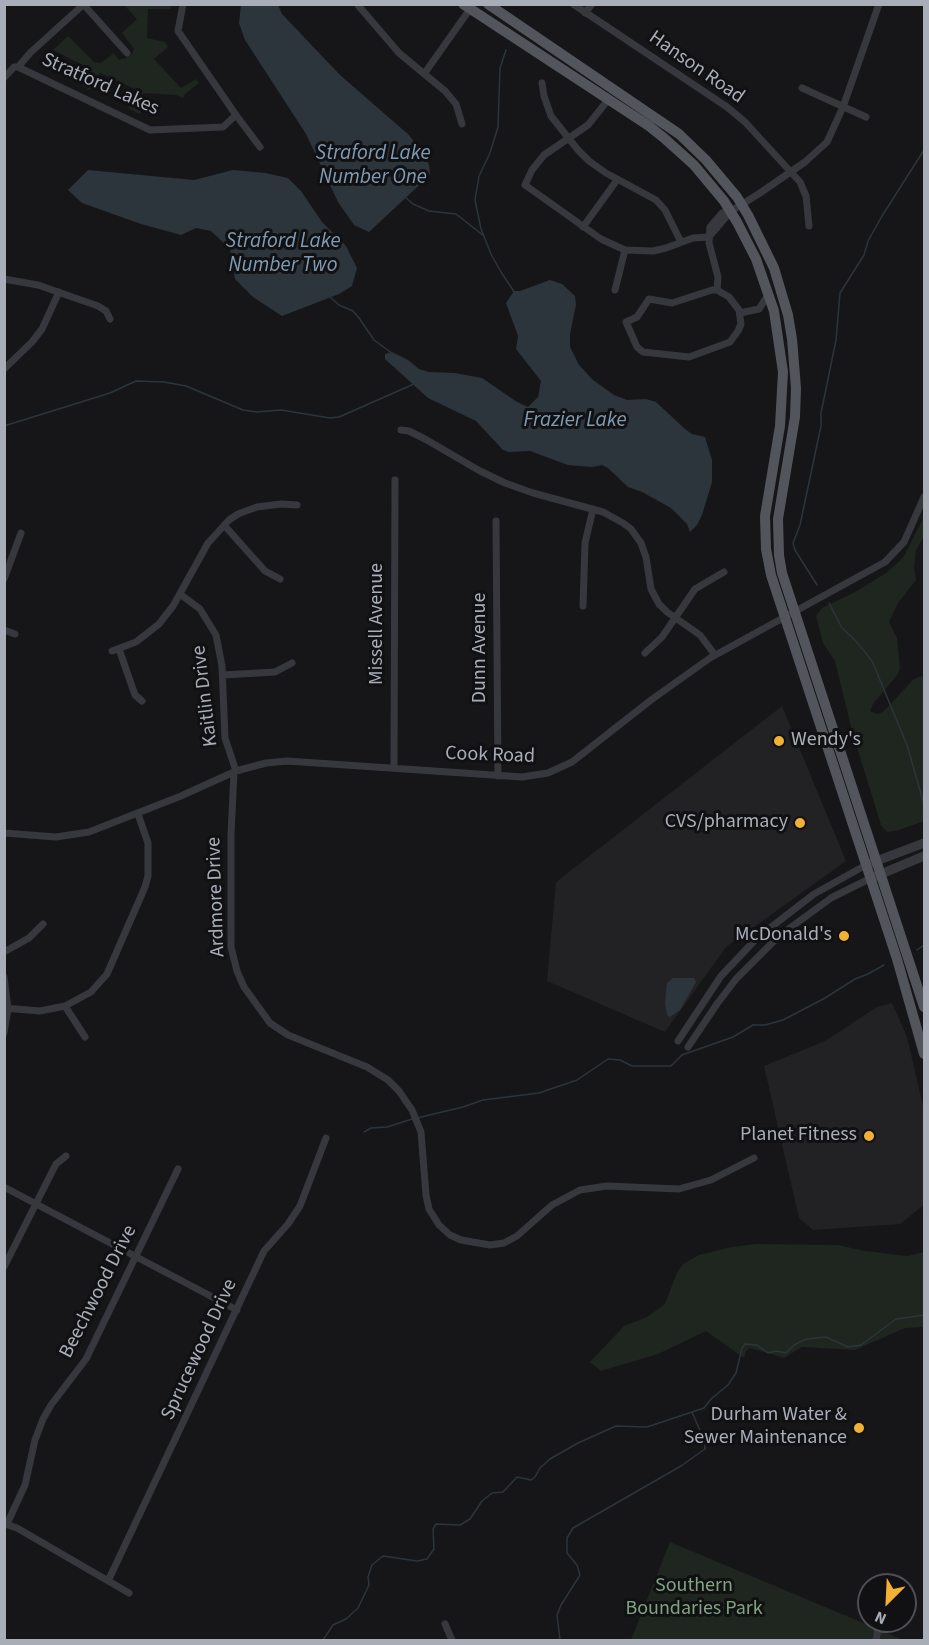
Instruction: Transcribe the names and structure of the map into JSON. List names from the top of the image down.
{
  "streets": {
    "street": [
      "Hanson Road",
      "Stratford Lakes",
      "Missell Avenue",
      "Dunn Avenue",
      "Kaitlin Drive",
      "Cook Road",
      "Ardmore Drive",
      "Beechwood Drive",
      "Sprucewood Drive"
    ]
  },
  "crossings": [
    ["Missell Avenue", "Cook Road"],
    ["Dunn Avenue", "Cook Road"],
    ["Kaitlin Drive", "Cook Road"],
    ["Kaitlin Drive", "Ardmore Drive"],
    ["Cook Road", "Ardmore Drive"]
  ],
  "water": ["Straford Lake Number One", "Straford Lake Number Two", "Frazier Lake"],
  "parks": ["Southern Boundaries Park"],
  "places": [
    "Wendy's",
    "CVS/pharmacy",
    "McDonald's",
    "Planet Fitness",
    "Durham Water & Sewer Maintenance"
  ],
  "north": "bottom left"
}
